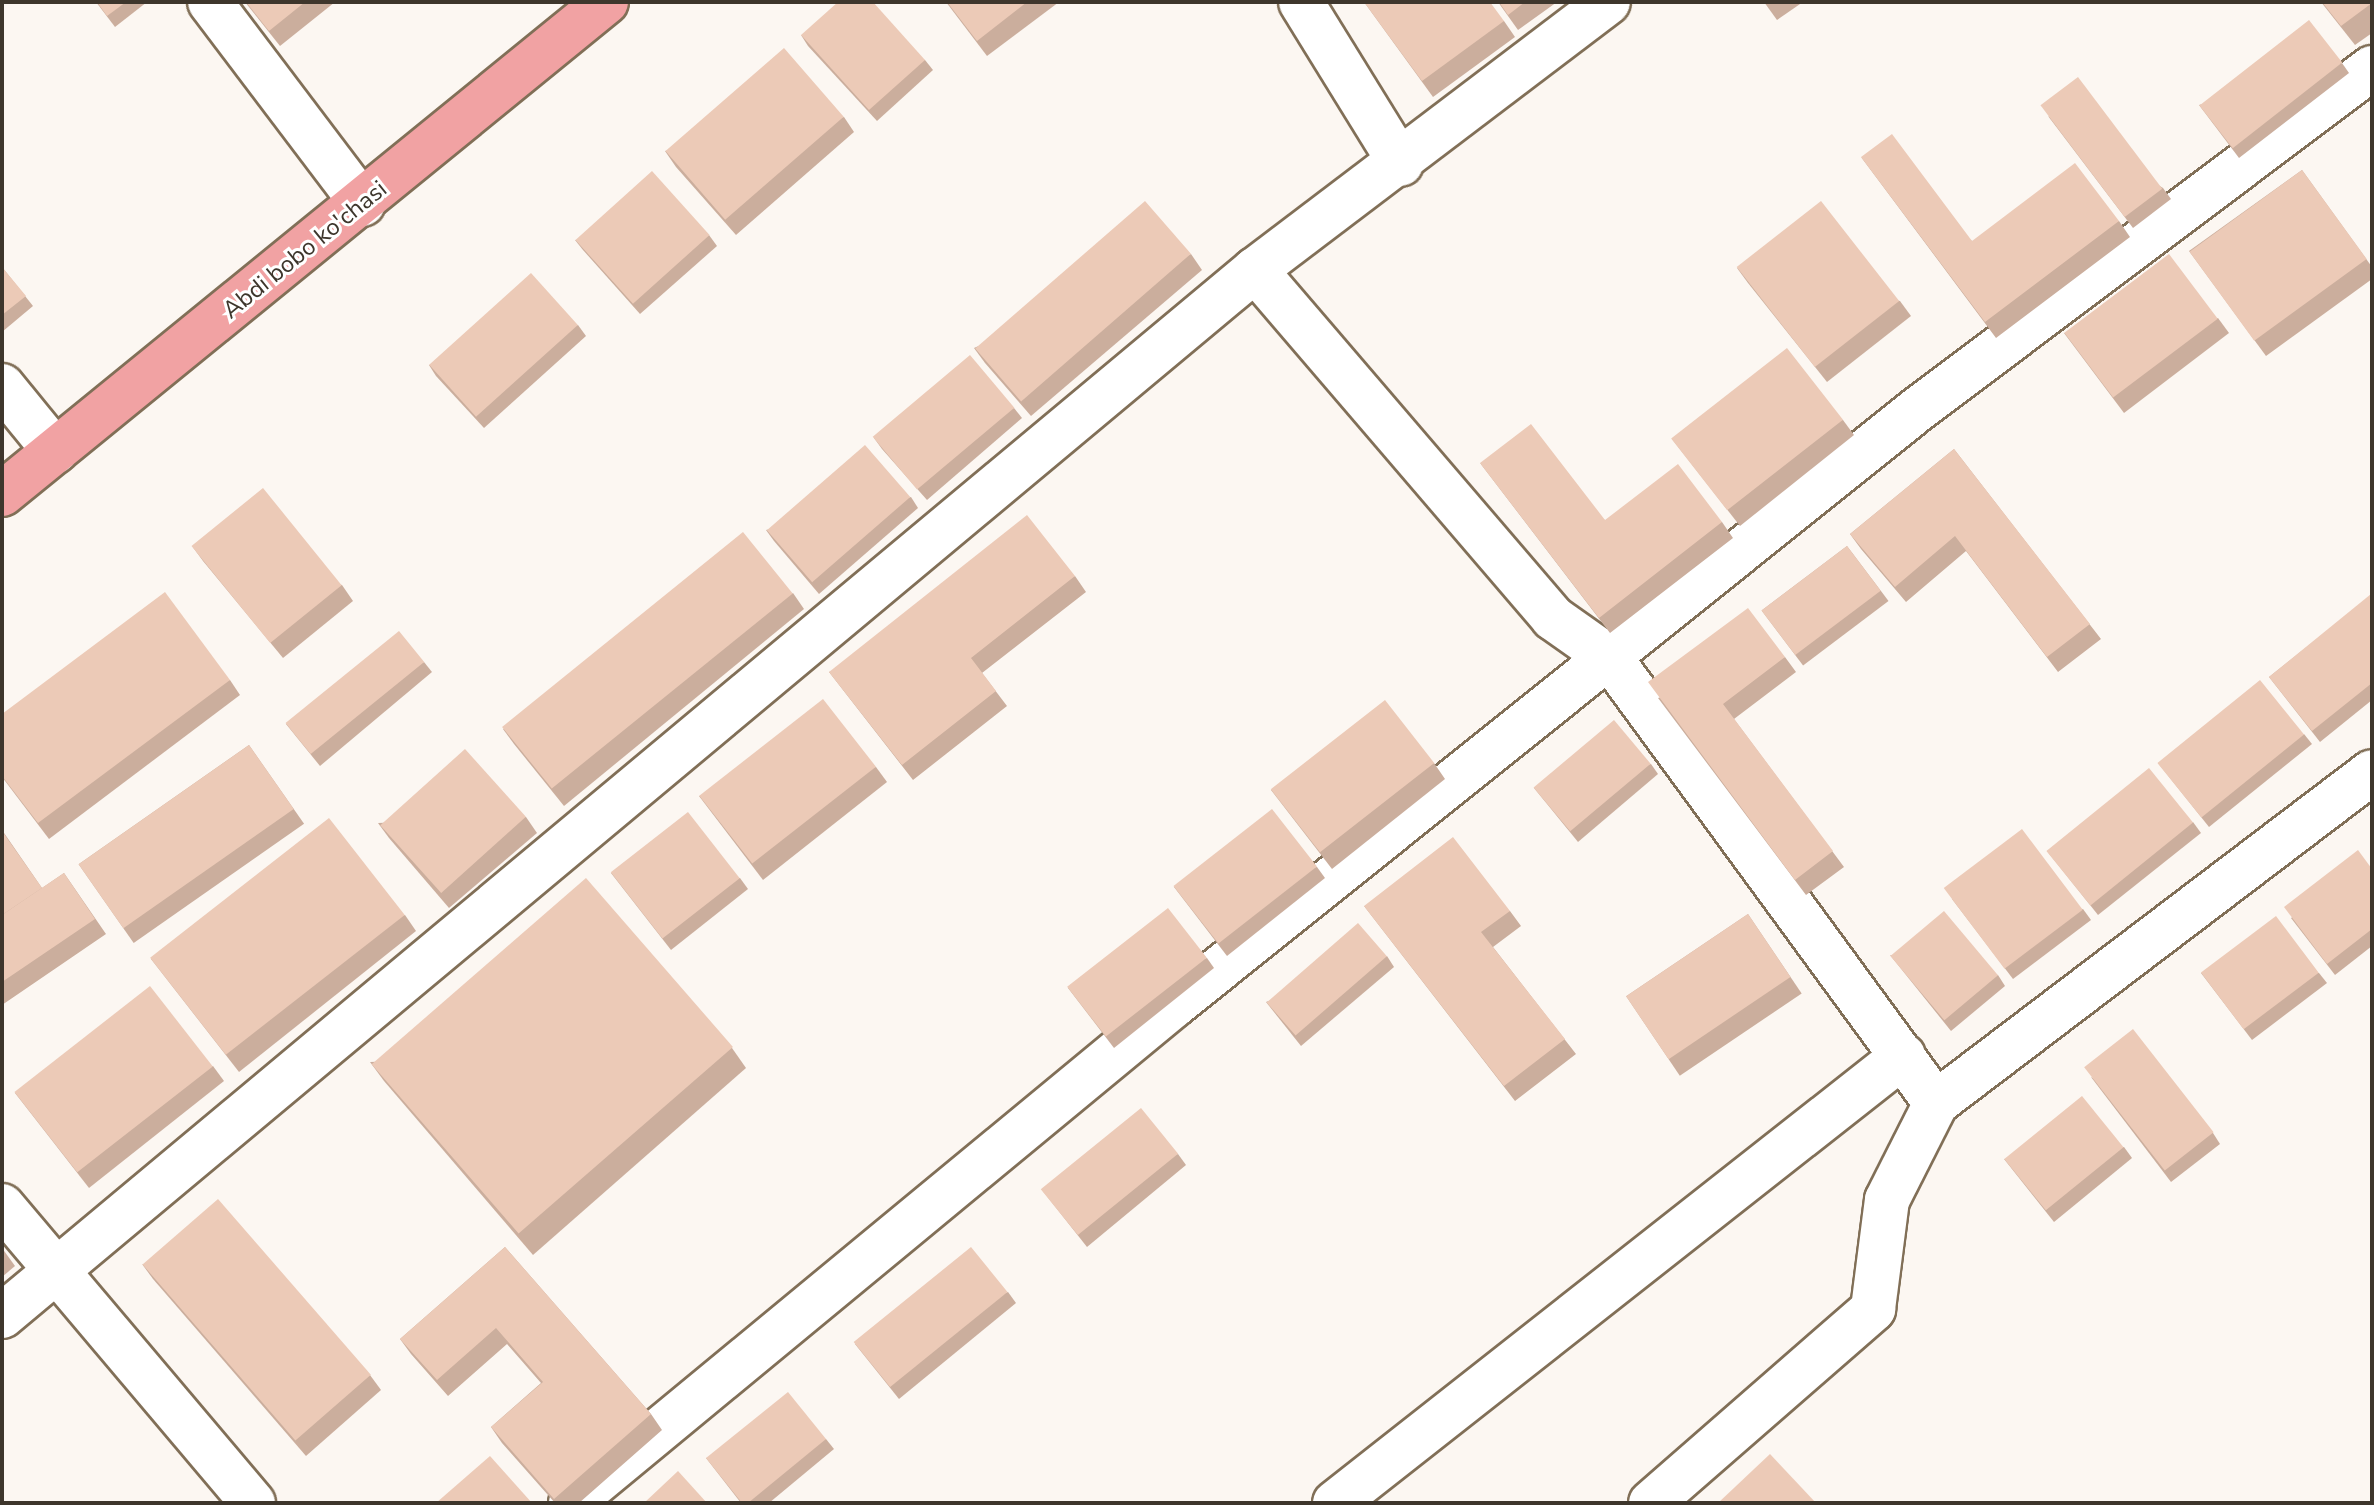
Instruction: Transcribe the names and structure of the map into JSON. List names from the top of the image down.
{
  "streets": {
    "main road": ["Abdi bobo ko'chasi"]
  }
}
